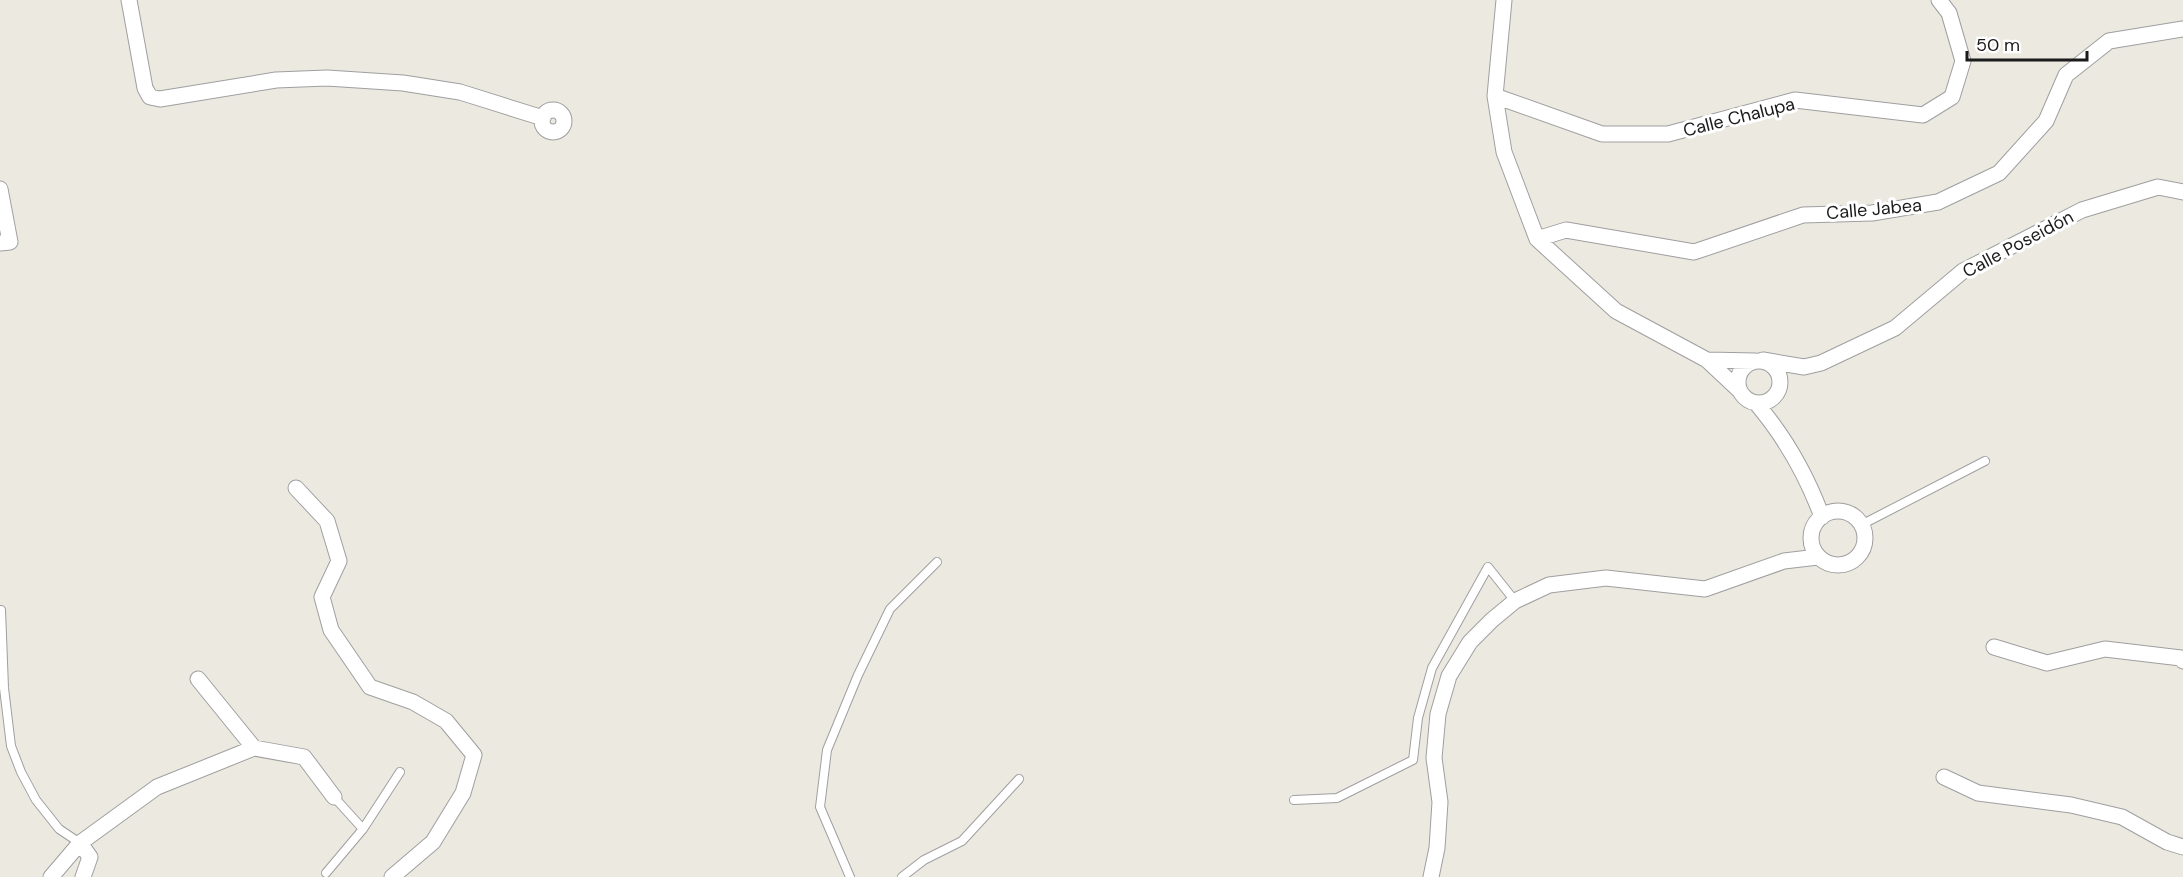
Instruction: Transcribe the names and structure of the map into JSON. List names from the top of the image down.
{
  "streets": {
    "street": ["Calle Chalupa", "Calle Jabea", "Calle Poseidón"]
  },
  "crossings": [
    ["Calle Chalupa", "Calle Poseidón"],
    ["Calle Jabea", "Calle Poseidón"]
  ],
  "scale_bar": "50 m"
}
